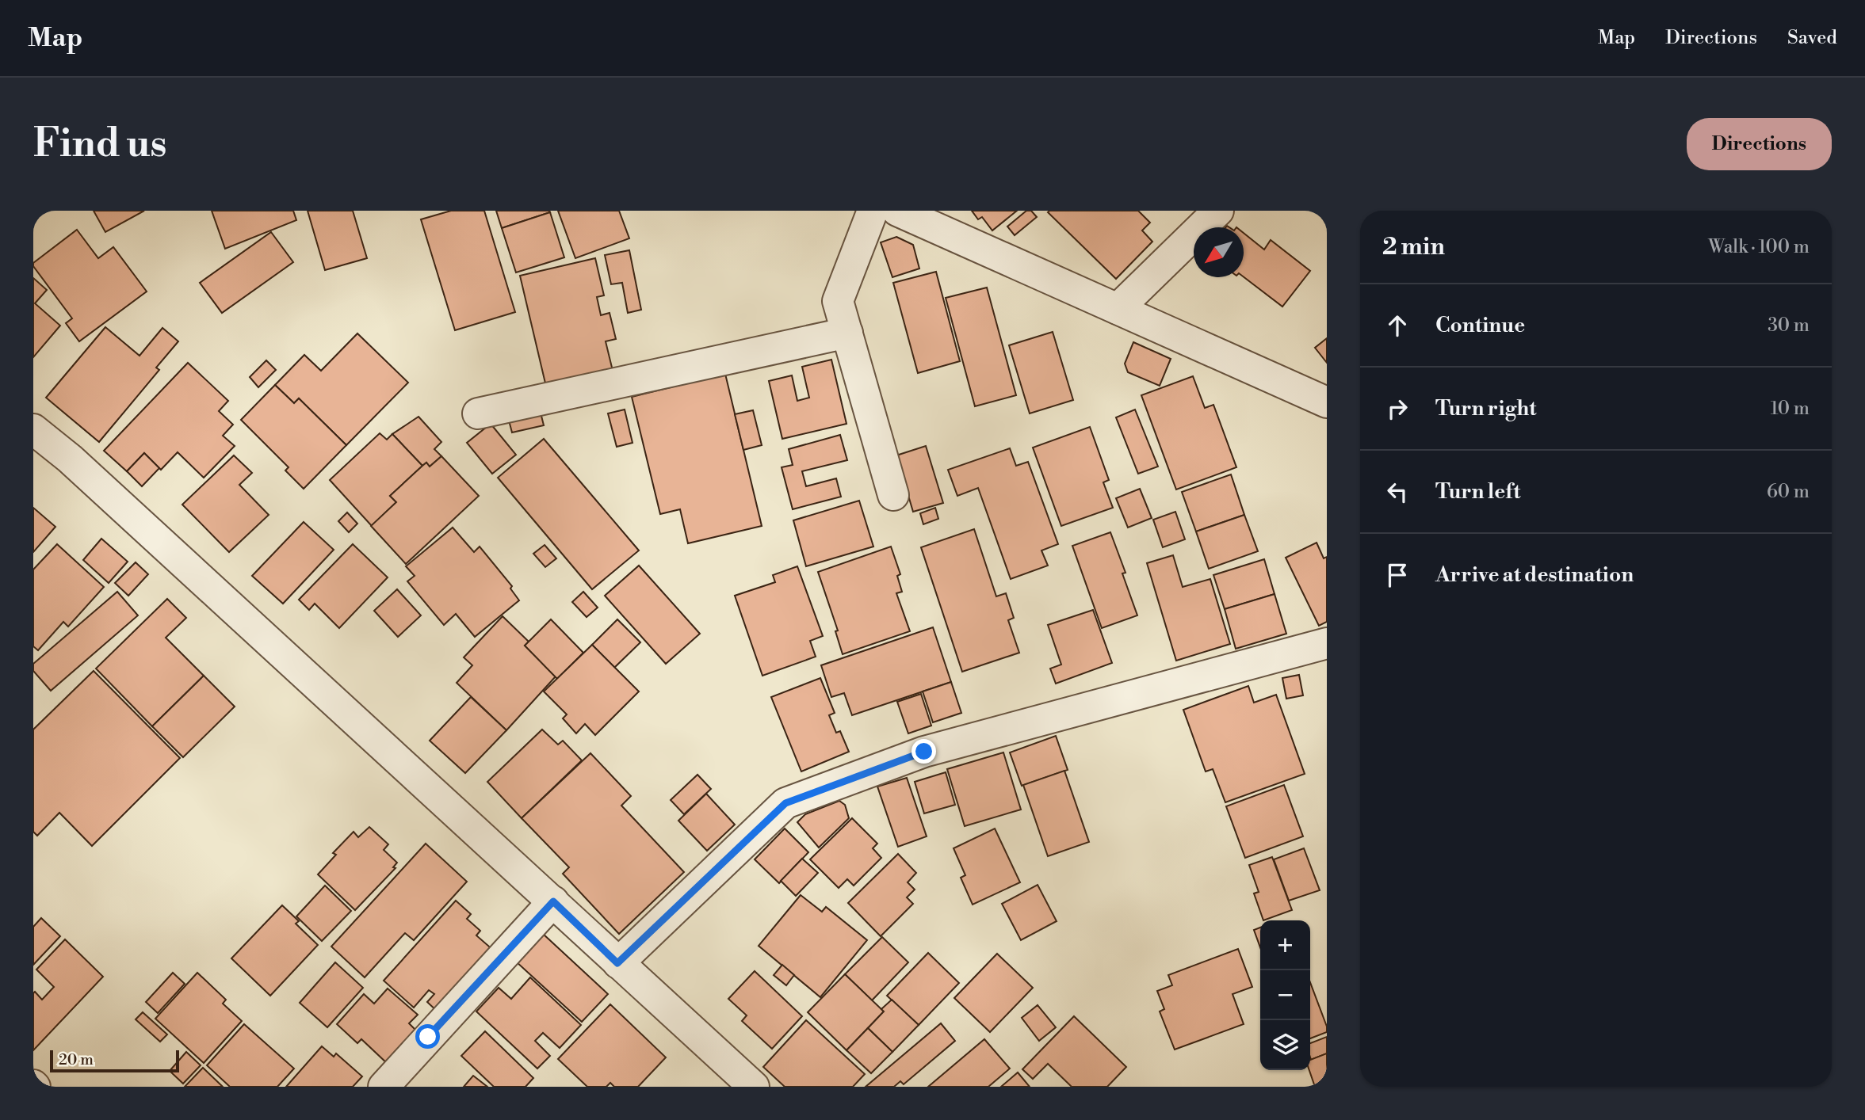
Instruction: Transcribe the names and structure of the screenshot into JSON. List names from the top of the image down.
{
  "scale_bar": "20 m",
  "north": "bottom left",
  "page": {
    "header": "Map",
    "nav": ["Map", "Directions", "Saved"],
    "buttons": "Directions",
    "title": "Find us",
    "heading": ["2 min", "Walk · 100 m"],
    "list": [
      ["Continue", "30 m"],
      ["Turn right", "10 m"],
      ["Turn left", "60 m"],
      "Arrive at destination"
    ],
    "map_buttons": ["+", "−"],
    "scale": "20 m"
  }
}
